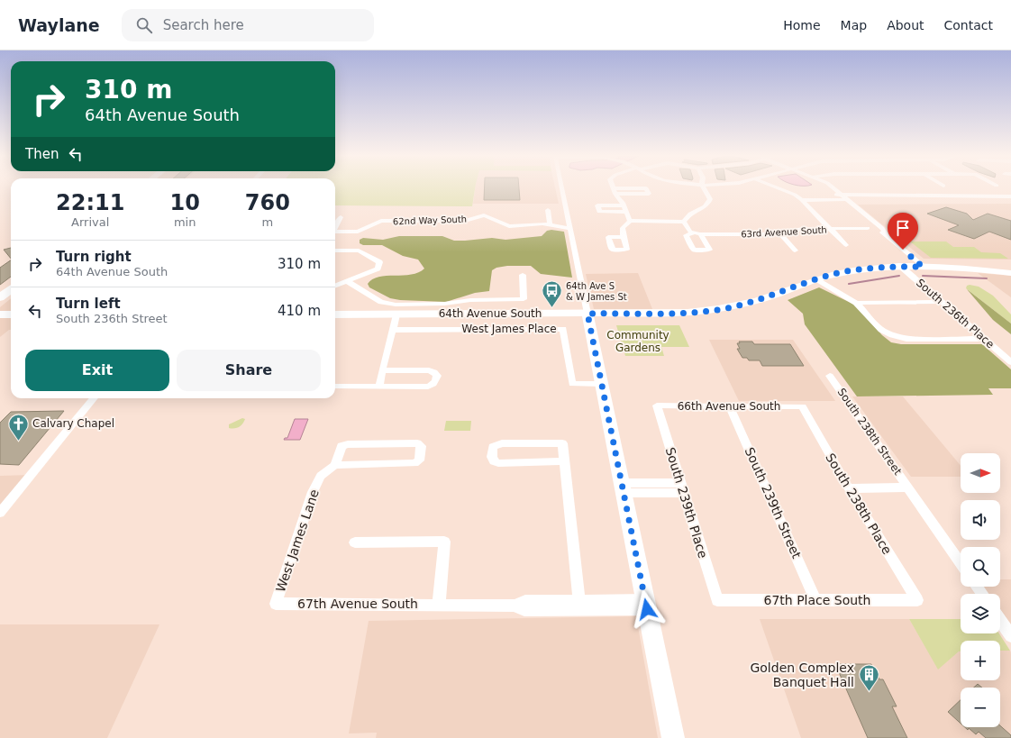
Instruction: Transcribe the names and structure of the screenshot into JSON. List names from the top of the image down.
{
  "streets": {
    "street": [
      "62nd Way South",
      "63rd Avenue South",
      "64th Avenue South",
      "South 236th Place",
      "West James Place",
      "66th Avenue South",
      "South 238th Street",
      "South 239th Place",
      "South 239th Street",
      "South 238th Place",
      "West James Lane",
      "67th Place South",
      "67th Avenue South"
    ]
  },
  "crossings": [
    ["64th Avenue South", "South 236th Place"],
    ["66th Avenue South", "South 239th Place"],
    ["66th Avenue South", "South 239th Street"],
    ["66th Avenue South", "South 238th Place"],
    ["South 239th Place", "67th Place South"],
    ["South 239th Street", "67th Place South"],
    ["South 238th Place", "67th Place South"],
    ["West James Lane", "67th Avenue South"]
  ],
  "parks": ["Community Gardens"],
  "places": {
    "bus stop": ["64th Ave S & W James St"],
    "church": ["Calvary Chapel"],
    "building": ["Golden Complex Banquet Hall"]
  },
  "north": "right",
  "page": {
    "header": "Waylane",
    "search": "Search here",
    "nav": [
      "Home",
      "Map",
      "About",
      "Contact"
    ],
    "turn": ["310 m", "64th Avenue South"],
    "then": "Then",
    "eta": [
      "22:11",
      "Arrival",
      "10",
      "min",
      "760",
      "m"
    ],
    "list": [
      {
        "name": "Turn right",
        "note": "64th Avenue South",
        "value": "310 m"
      },
      {
        "name": "Turn left",
        "note": "South 236th Street",
        "value": "410 m"
      }
    ],
    "buttons": ["Exit", "Share"],
    "map_buttons": ["+", "−"]
  }
}
